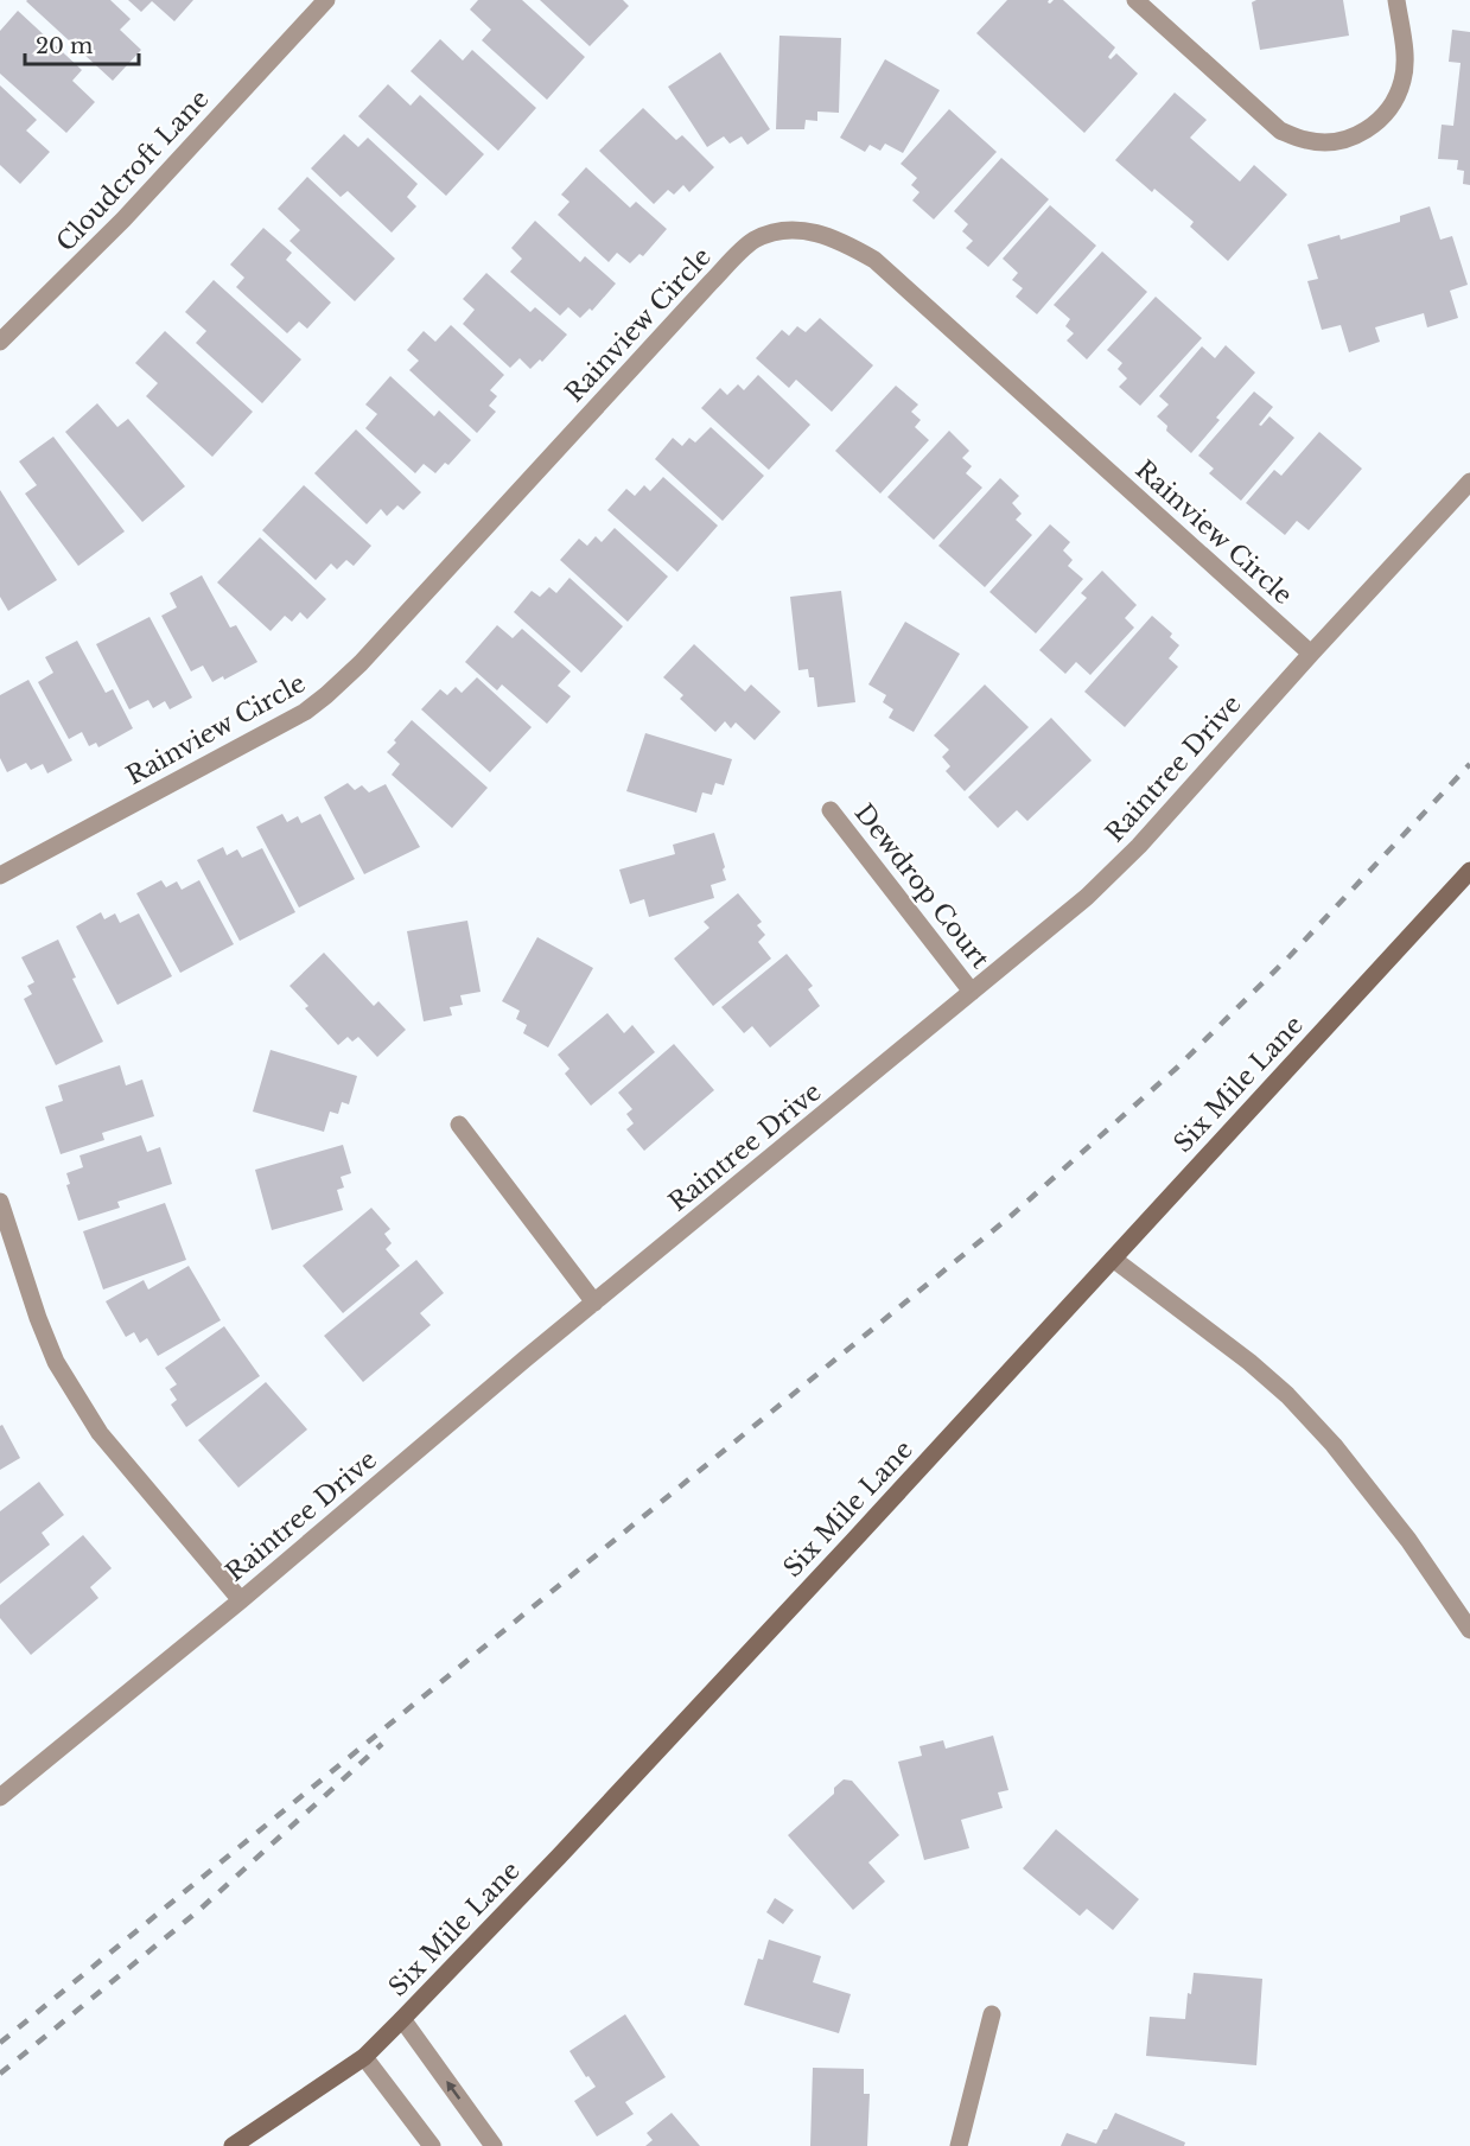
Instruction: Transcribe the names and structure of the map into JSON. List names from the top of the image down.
{
  "streets": {
    "street": [
      "Cloudcroft Lane",
      "Rainview Circle",
      "Raintree Drive",
      "Dewdrop Court",
      "Six Mile Lane"
    ]
  },
  "crossings": [
    ["Rainview Circle", "Raintree Drive"],
    ["Raintree Drive", "Dewdrop Court"]
  ],
  "scale_bar": "20 m"
}
